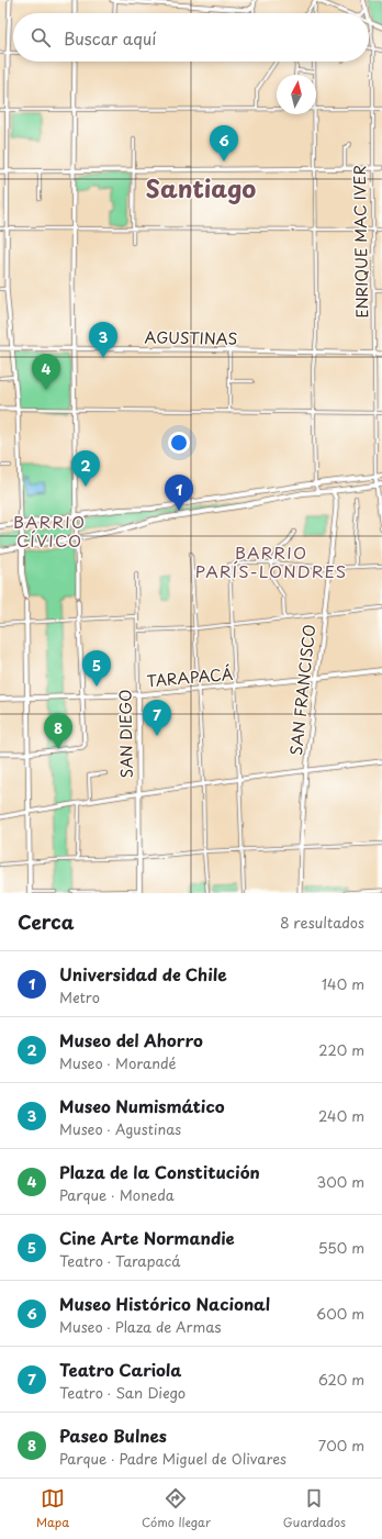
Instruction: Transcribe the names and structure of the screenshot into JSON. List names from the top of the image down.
{
  "streets": {
    "main road": [
      "ENRIQUE MAC IVER",
      "AGUSTINAS",
      "TARAPACÁ",
      "SAN FRANCISCO",
      "SAN DIEGO"
    ]
  },
  "crossings": [
    ["ENRIQUE MAC IVER", "AGUSTINAS"],
    ["TARAPACÁ", "SAN FRANCISCO"],
    ["TARAPACÁ", "SAN DIEGO"]
  ],
  "districts": ["Santiago", "BARRIO CÍVICO", "BARRIO PARÍS-LONDRES"],
  "north": "top",
  "page": {
    "search": "Buscar aquí",
    "pins": [
      "6",
      "3",
      "4",
      "2",
      "1",
      "5",
      "7",
      "8"
    ],
    "heading": ["Cerca", "8 resultados"],
    "list": [
      {
        "mark": "1",
        "name": "Universidad de Chile",
        "note": "Metro",
        "value": "140 m"
      },
      {
        "mark": "2",
        "name": "Museo del Ahorro",
        "note": "Museo · Morandé",
        "value": "220 m"
      },
      {
        "mark": "3",
        "name": "Museo Numismático",
        "note": "Museo · Agustinas",
        "value": "240 m"
      },
      {
        "mark": "4",
        "name": "Plaza de la Constitución",
        "note": "Parque · Moneda",
        "value": "300 m"
      },
      {
        "mark": "5",
        "name": "Cine Arte Normandie",
        "note": "Teatro · Tarapacá",
        "value": "550 m"
      },
      {
        "mark": "6",
        "name": "Museo Histórico Nacional",
        "note": "Museo · Plaza de Armas",
        "value": "600 m"
      },
      {
        "mark": "7",
        "name": "Teatro Cariola",
        "note": "Teatro · San Diego",
        "value": "620 m"
      },
      {
        "mark": "8",
        "name": "Paseo Bulnes",
        "note": "Parque · Padre Miguel de Olivares",
        "value": "700 m"
      }
    ],
    "nav": ["Mapa", "Cómo llegar", "Guardados"]
  }
}
